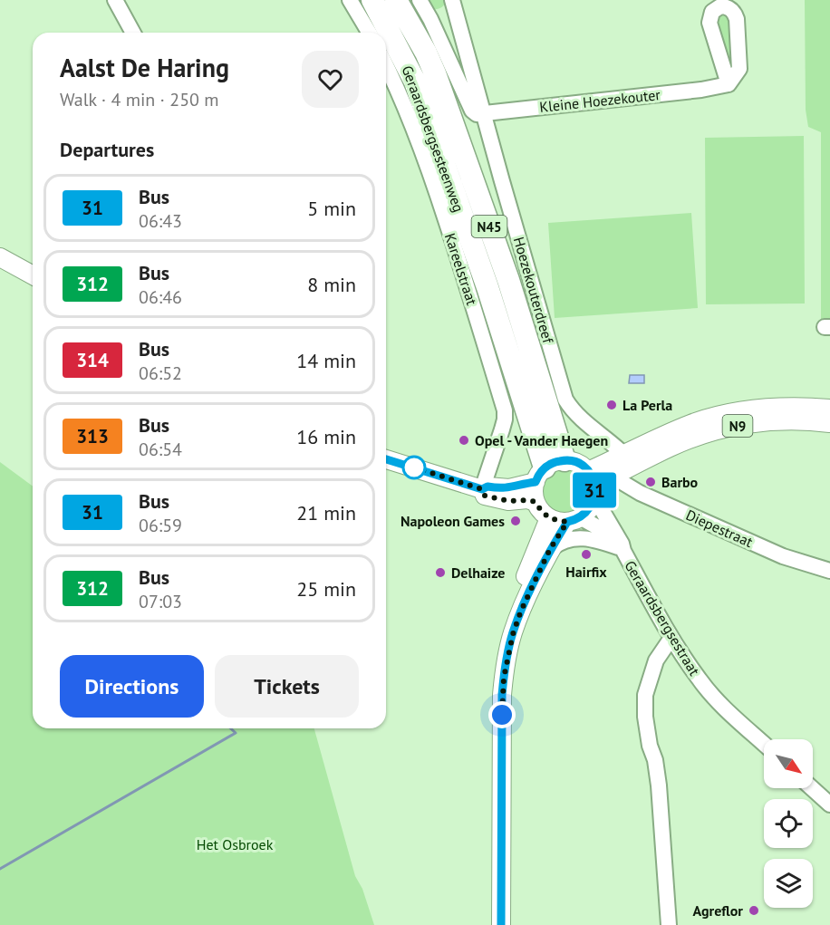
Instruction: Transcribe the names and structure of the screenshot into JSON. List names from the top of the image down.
{
  "streets": {
    "highway": ["Geraardsbergsesteenweg", "N45"],
    "main road": ["N9"],
    "street": [
      "Kleine Hoezekouter",
      "Kareelstraat",
      "Hoezekouterdreef",
      "Diepestraat",
      "Geraardsbergsestraat"
    ]
  },
  "crossings": [
    ["Kleine Hoezekouter", "Hoezekouterdreef"],
    ["Geraardsbergsesteenweg", "N9"],
    ["Geraardsbergsesteenweg", "Geraardsbergsestraat"],
    ["Hoezekouterdreef", "N9"],
    ["N9", "Diepestraat"],
    ["N9", "Geraardsbergsestraat"]
  ],
  "parks": ["Het Osbroek"],
  "places": [
    "La Perla",
    "Opel - Vander Haegen",
    "Barbo",
    "Napoleon Games",
    "Hairfix",
    "Delhaize",
    "Agreflor"
  ],
  "lines": ["bus line 31"],
  "north": "bottom right",
  "page": {
    "on_map": "31",
    "heading": [
      ["Aalst De Haring", "Walk · 4 min · 250 m"],
      "Departures"
    ],
    "list": [
      {
        "mark": "31",
        "name": "Bus",
        "note": "06:43",
        "value": "5 min"
      },
      {
        "mark": "312",
        "name": "Bus",
        "note": "06:46",
        "value": "8 min"
      },
      {
        "mark": "314",
        "name": "Bus",
        "note": "06:52",
        "value": "14 min"
      },
      {
        "mark": "313",
        "name": "Bus",
        "note": "06:54",
        "value": "16 min"
      },
      {
        "mark": "31",
        "name": "Bus",
        "note": "06:59",
        "value": "21 min"
      },
      {
        "mark": "312",
        "name": "Bus",
        "note": "07:03",
        "value": "25 min"
      }
    ],
    "buttons": ["Directions", "Tickets"]
  }
}
